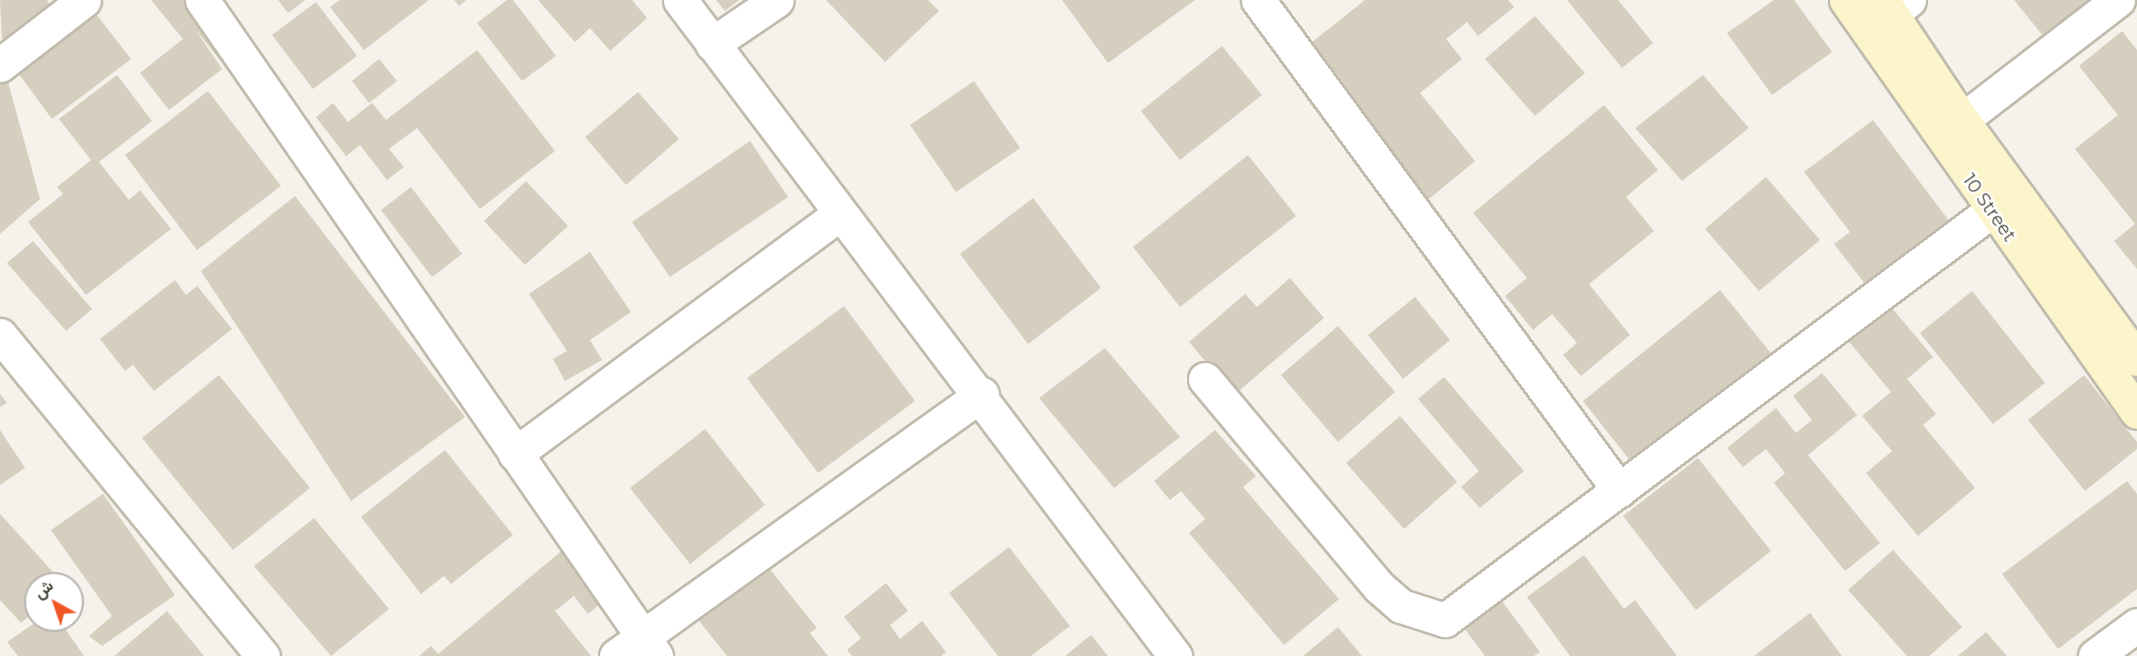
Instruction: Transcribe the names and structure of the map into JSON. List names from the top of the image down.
{
  "streets": {
    "main road": ["10 Street"]
  },
  "north": "top left"
}
